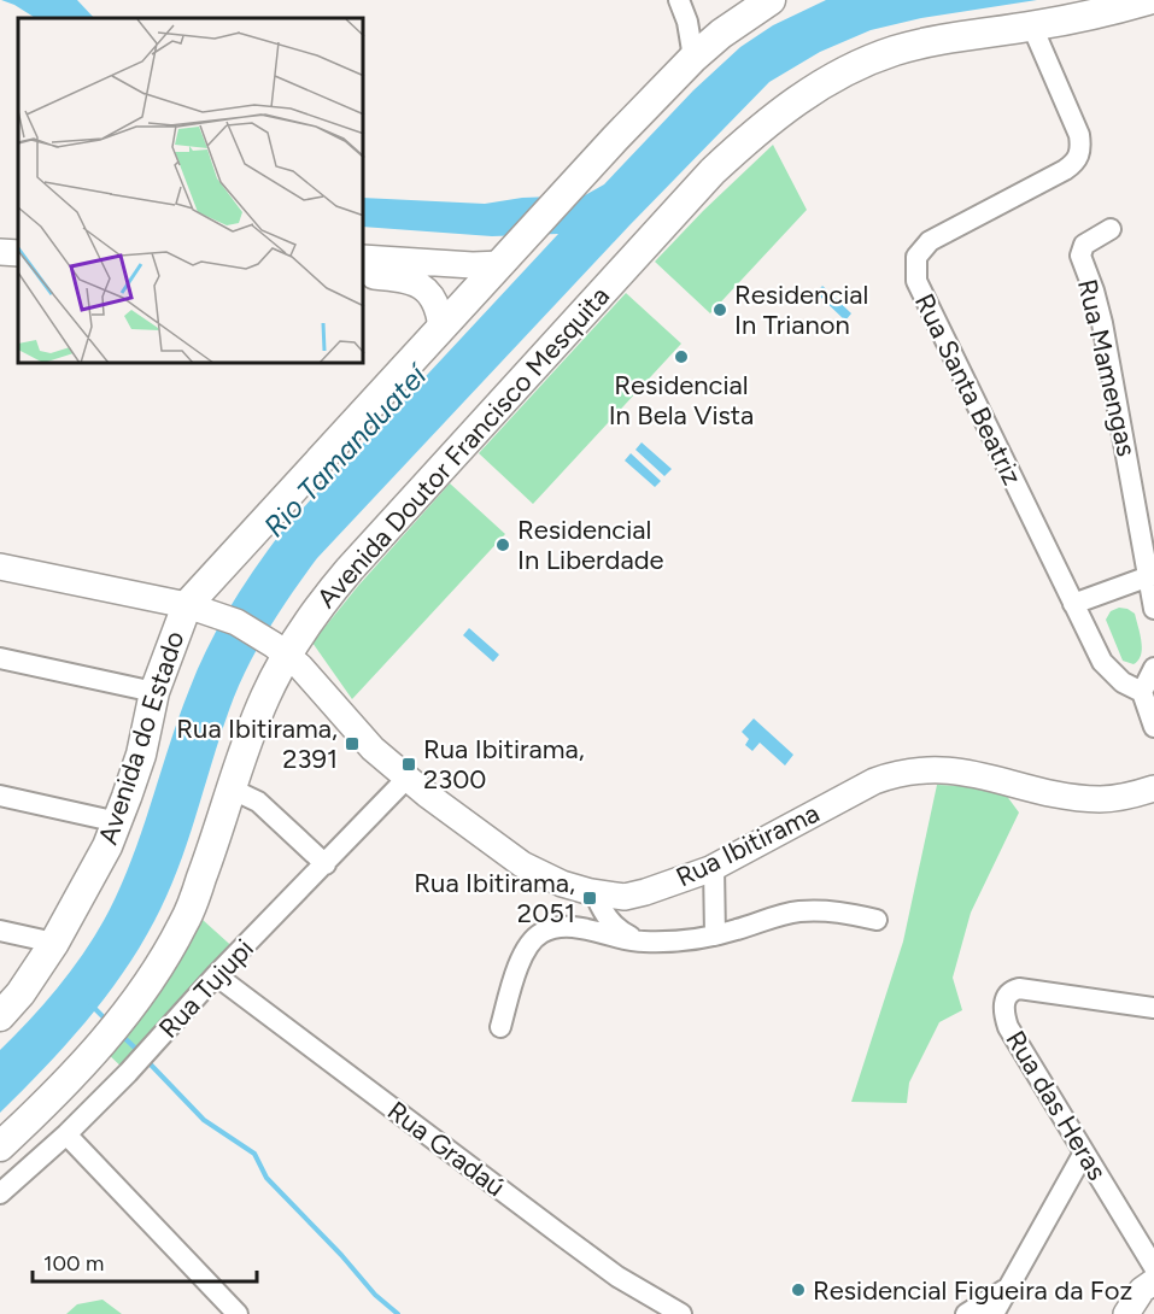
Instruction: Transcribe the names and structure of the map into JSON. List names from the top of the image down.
{
  "streets": {
    "highway": ["Avenida Doutor Francisco Mesquita", "Avenida do Estado"],
    "main road": ["Rua Ibitirama"],
    "street": [
      "Rua Mamengas",
      "Rua Santa Beatriz",
      "Rua Tujupi",
      "Rua das Heras",
      "Rua Gradaú"
    ]
  },
  "crossings": [
    ["Rua Santa Beatriz", "Avenida Doutor Francisco Mesquita"],
    ["Avenida Doutor Francisco Mesquita", "Rua Ibitirama"],
    ["Avenida do Estado", "Rua Ibitirama"],
    ["Rua Ibitirama", "Rua Tujupi"],
    ["Rua Tujupi", "Rua Gradaú"]
  ],
  "water": ["Rio Tamanduateí"],
  "places": {
    "other": [
      "Residencial In Trianon",
      "Residencial In Bela Vista",
      "Residencial In Liberdade",
      "Residencial Figueira da Foz"
    ],
    "transit": ["Rua Ibitirama, 2391", "Rua Ibitirama, 2300", "Rua Ibitirama, 2051"]
  },
  "scale_bar": "100 m"
}
